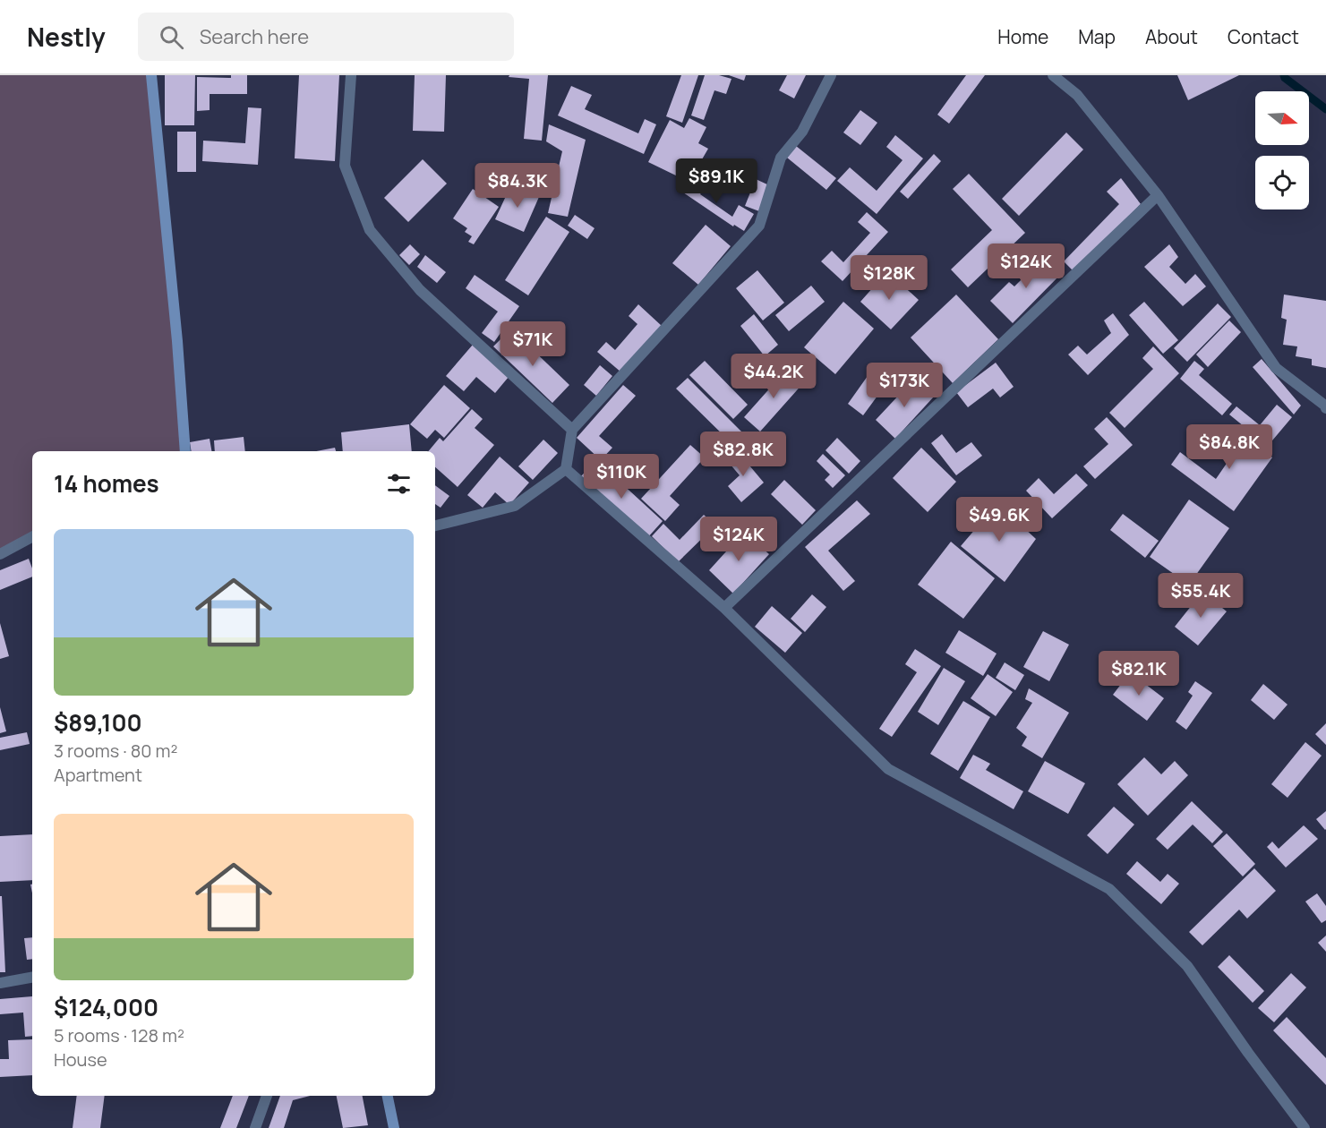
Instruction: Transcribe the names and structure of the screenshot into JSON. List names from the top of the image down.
{
  "north": "right",
  "page": {
    "header": "Nestly",
    "search": "Search here",
    "nav": [
      "Home",
      "Map",
      "About",
      "Contact"
    ],
    "price": [
      "$89.1K",
      "$84.3K",
      "$124K",
      "$128K",
      "$71K",
      "$44.2K",
      "$173K",
      "$84.8K",
      "$82.8K",
      "$110K",
      "$49.6K",
      "$124K",
      "$55.4K",
      "$82.1K"
    ],
    "heading": "14 homes",
    "list": [
      {
        "name": "$89,100",
        "note": "3 rooms · 80 m² · Apartment"
      },
      {
        "name": "$124,000",
        "note": "5 rooms · 128 m² · House"
      }
    ]
  }
}
